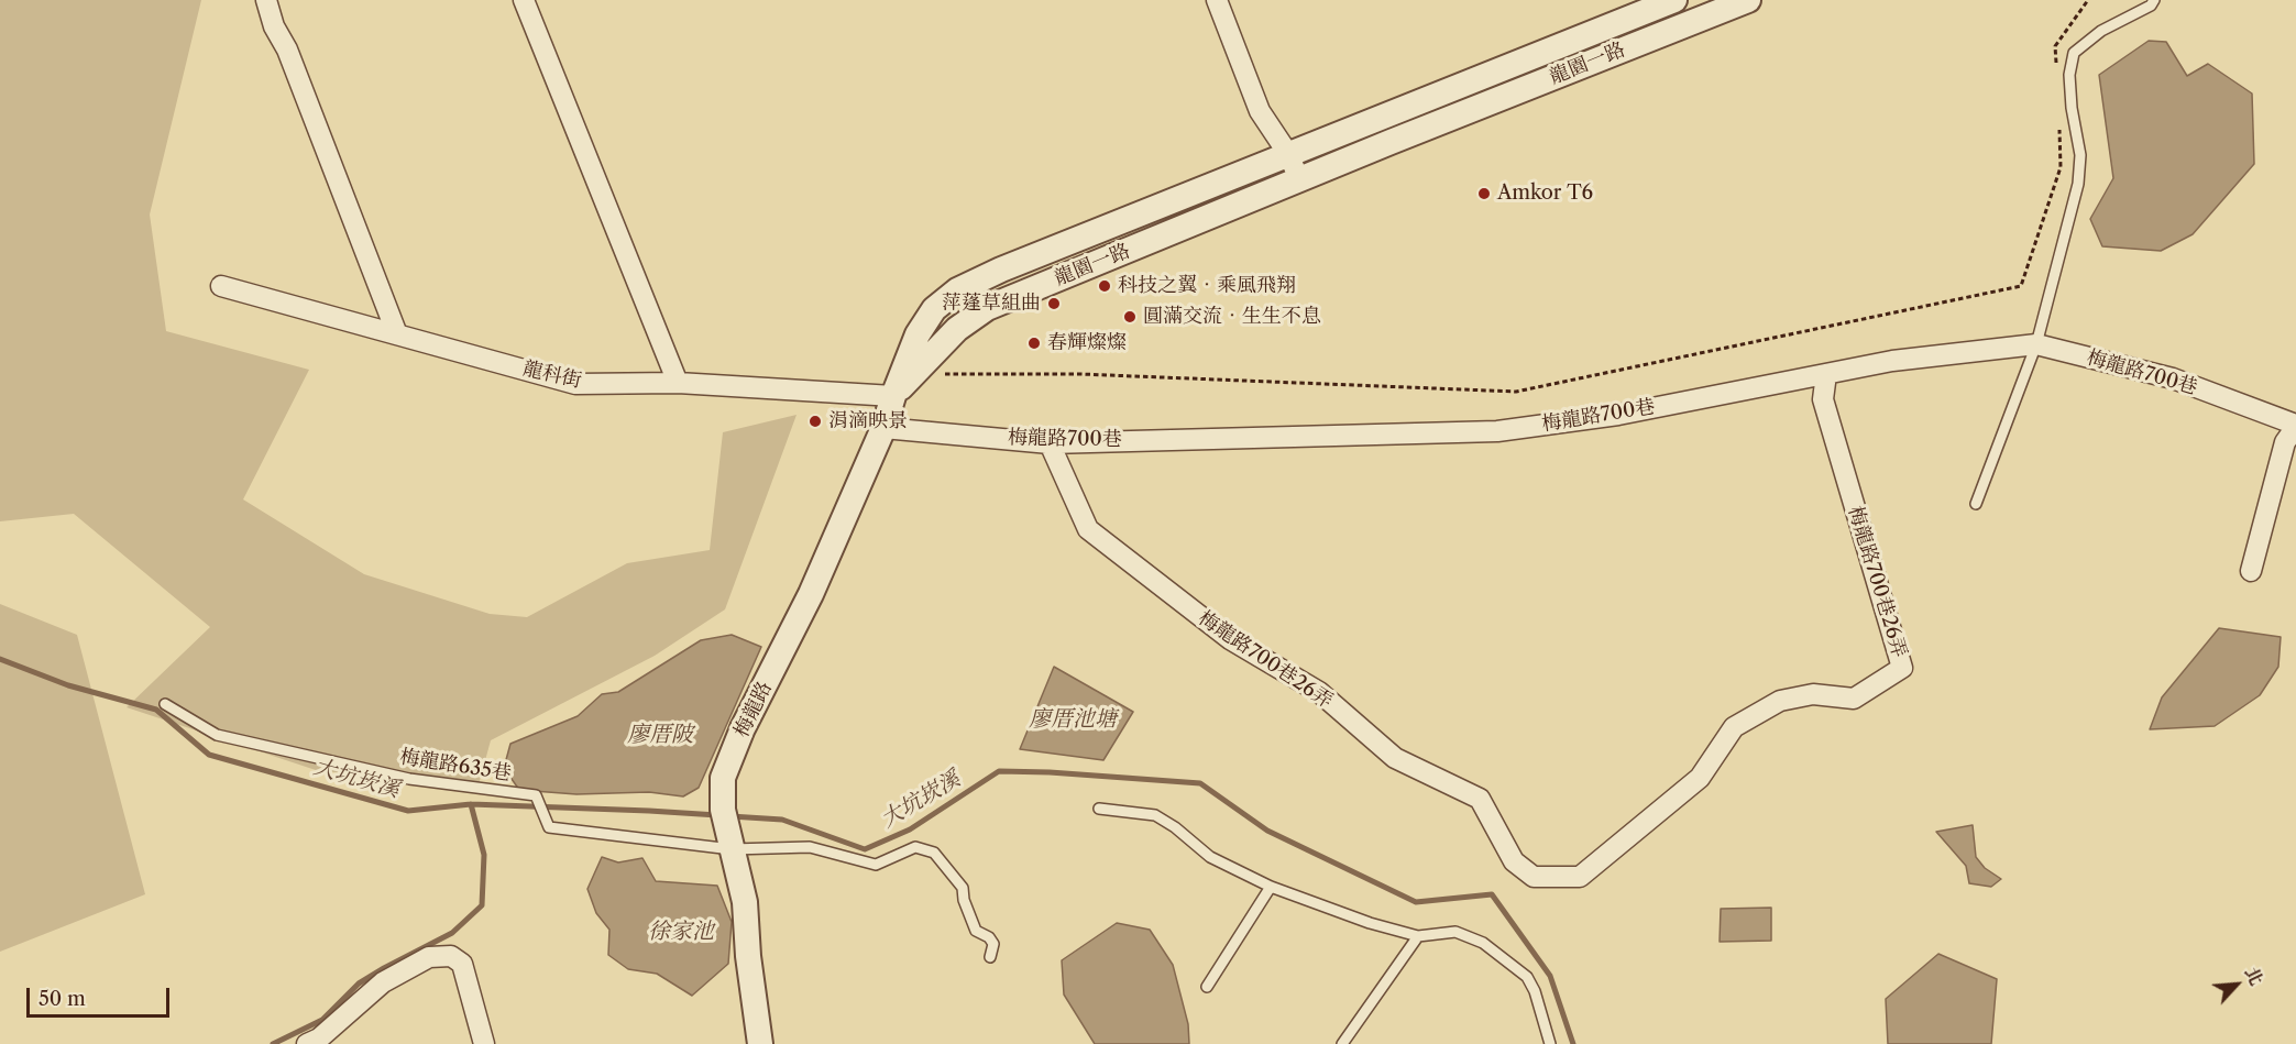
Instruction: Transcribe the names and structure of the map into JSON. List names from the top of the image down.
{
  "streets": {
    "street": [
      "龍園一路",
      "梅龍路700巷",
      "龍科街",
      "梅龍路700巷26弄",
      "梅龍路"
    ],
    "lane": ["梅龍路635巷"]
  },
  "crossings": [
    ["龍園一路", "龍科街"],
    ["龍園一路", "梅龍路"],
    ["梅龍路700巷", "梅龍路700巷26弄"],
    ["梅龍路700巷", "梅龍路"],
    ["龍科街", "梅龍路"],
    ["梅龍路", "梅龍路635巷"]
  ],
  "water": [
    "廖厝池塘",
    "廖厝陂",
    "大坑崁溪",
    "徐家池"
  ],
  "places": [
    "Amkor T6",
    "科技之翼．乘風飛翔",
    "萍蓬草組曲",
    "圓滿交流．生生不息",
    "春輝燦燦",
    "涓滴映景"
  ],
  "scale_bar": "50 m",
  "north": "top right"
}
